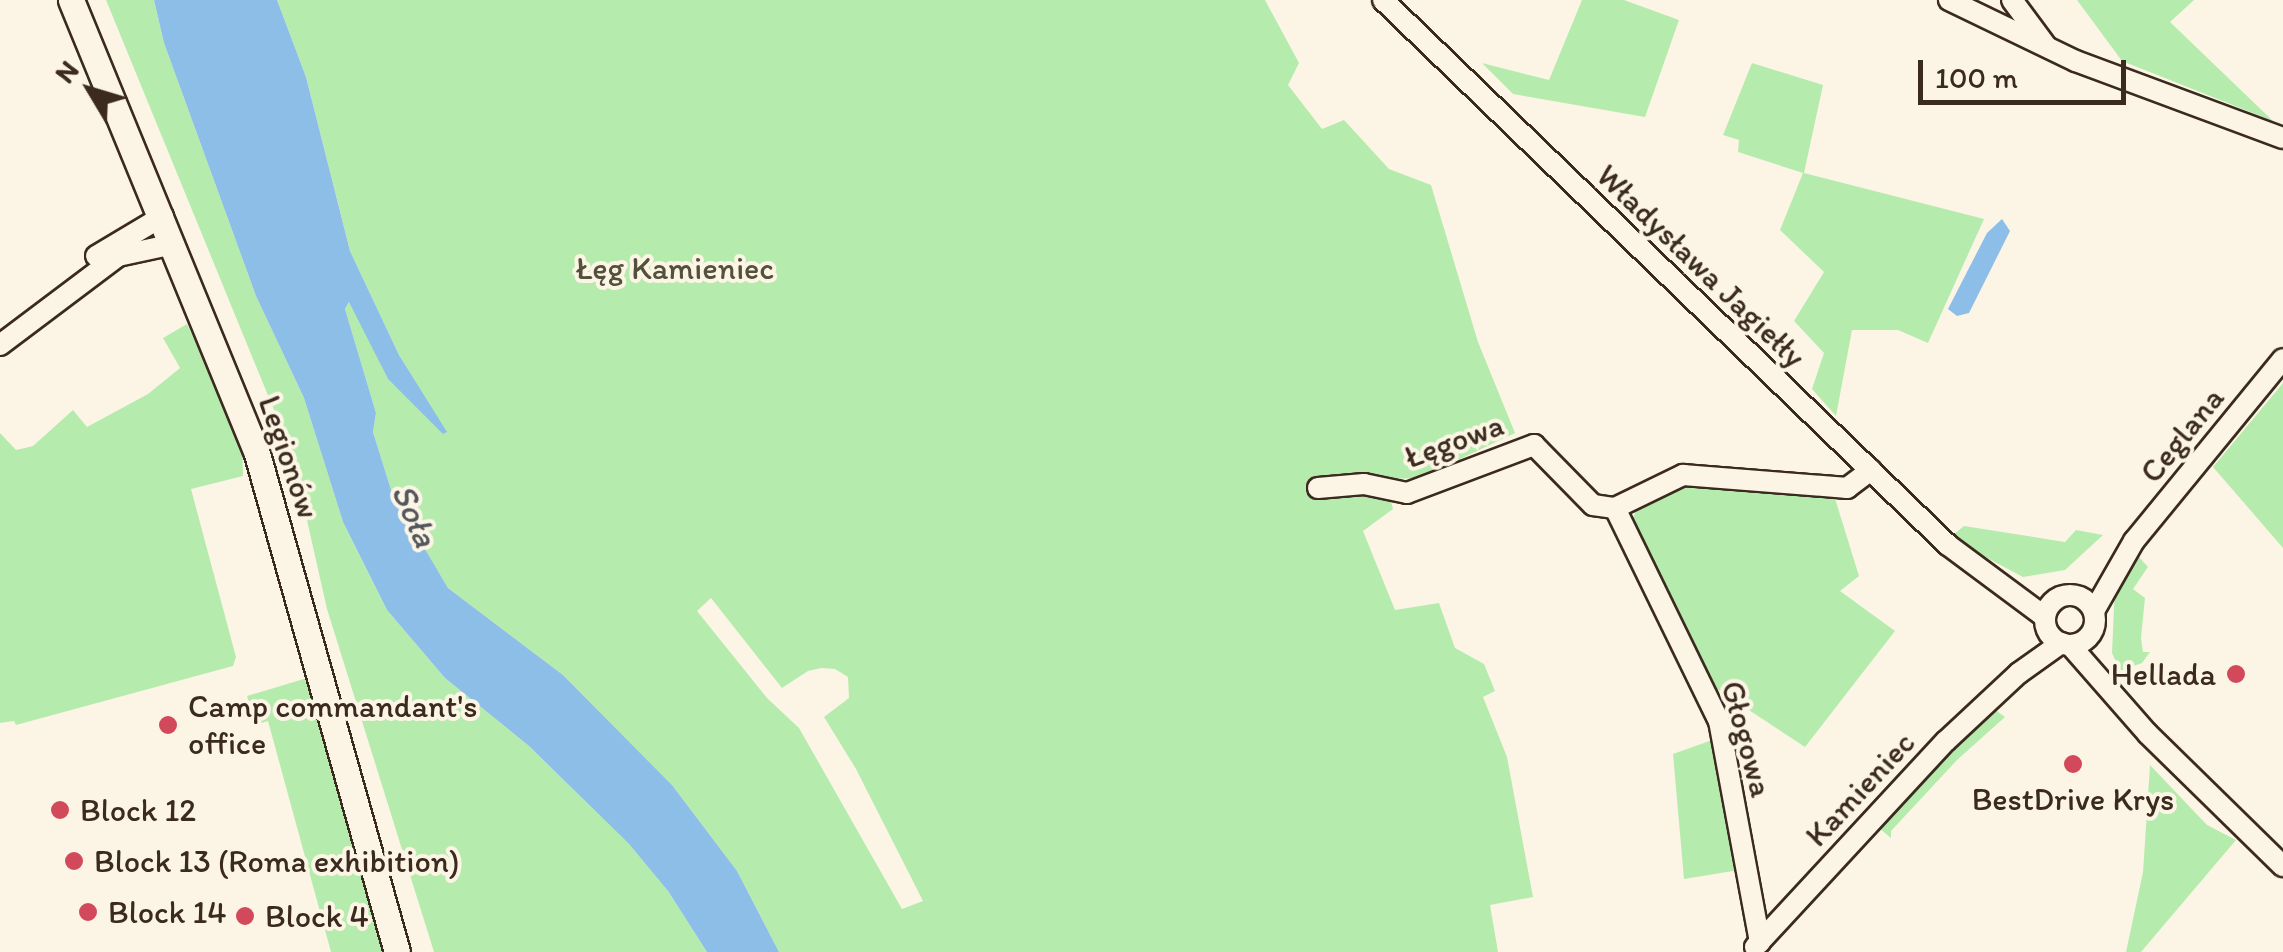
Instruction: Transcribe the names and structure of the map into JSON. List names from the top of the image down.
{
  "streets": {
    "main road": ["Legionów"],
    "street": [
      "Władysława Jagiełły",
      "Ceglana",
      "Łęgowa",
      "Głogowa",
      "Kamieniec"
    ]
  },
  "crossings": [
    ["Władysława Jagiełły", "Ceglana"],
    ["Władysława Jagiełły", "Kamieniec"],
    ["Ceglana", "Kamieniec"],
    ["Łęgowa", "Głogowa"],
    ["Głogowa", "Kamieniec"]
  ],
  "water": ["Soła"],
  "parks": ["Łęg Kamieniec"],
  "places": [
    "Hellada",
    "Camp commandant's office",
    "BestDrive Krys",
    "Block 12",
    "Block 13 (Roma exhibition)",
    "Block 14",
    "Block 4"
  ],
  "scale_bar": "100 m",
  "north": "top left"
}
